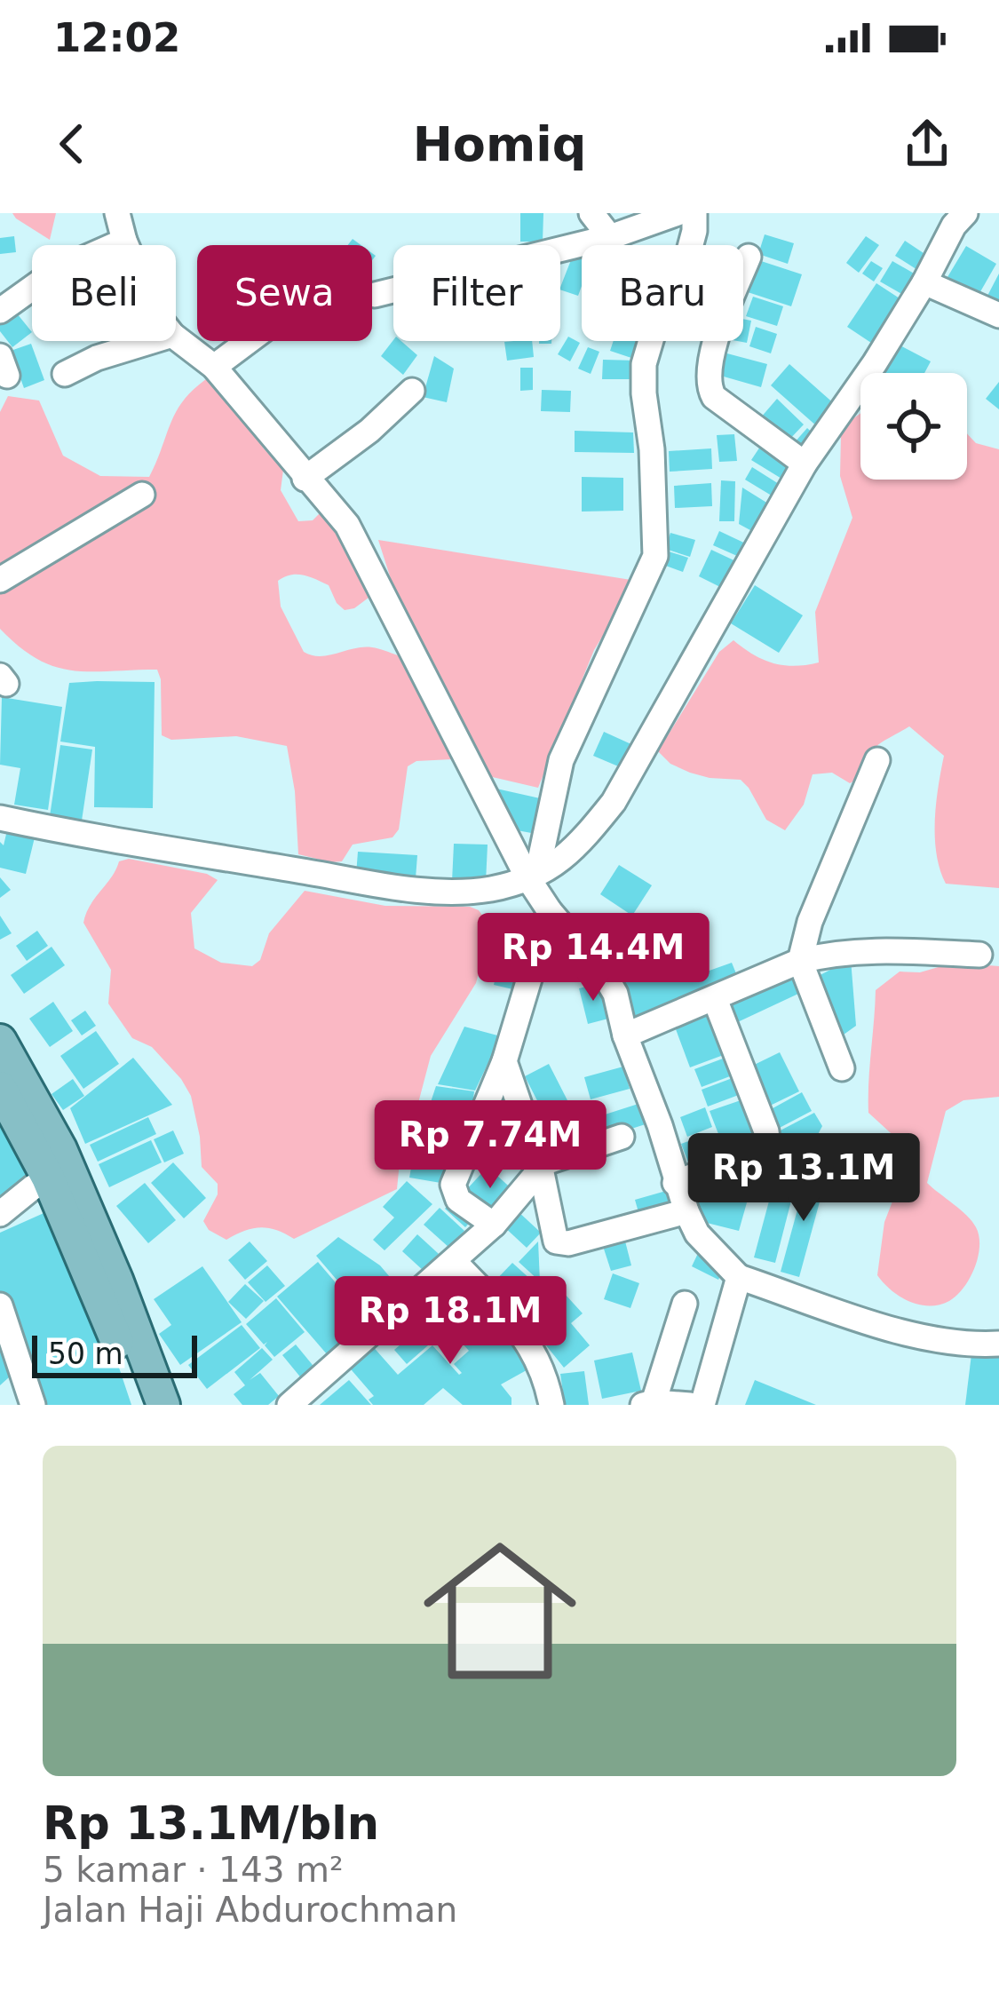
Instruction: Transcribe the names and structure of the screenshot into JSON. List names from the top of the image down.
{
  "scale_bar": "50 m",
  "page": {
    "status": "12:02",
    "header": "Homiq",
    "chip": [
      "Beli",
      "Sewa",
      "Filter",
      "Baru"
    ],
    "price": [
      "Rp 14.4M",
      "Rp 7.74M",
      "Rp 13.1M",
      "Rp 18.1M"
    ],
    "scale": "50 m",
    "list": [
      {
        "name": "Rp 13.1M/bln",
        "note": "5 kamar · 143 m² · Jalan Haji Abdurochman"
      }
    ]
  }
}
